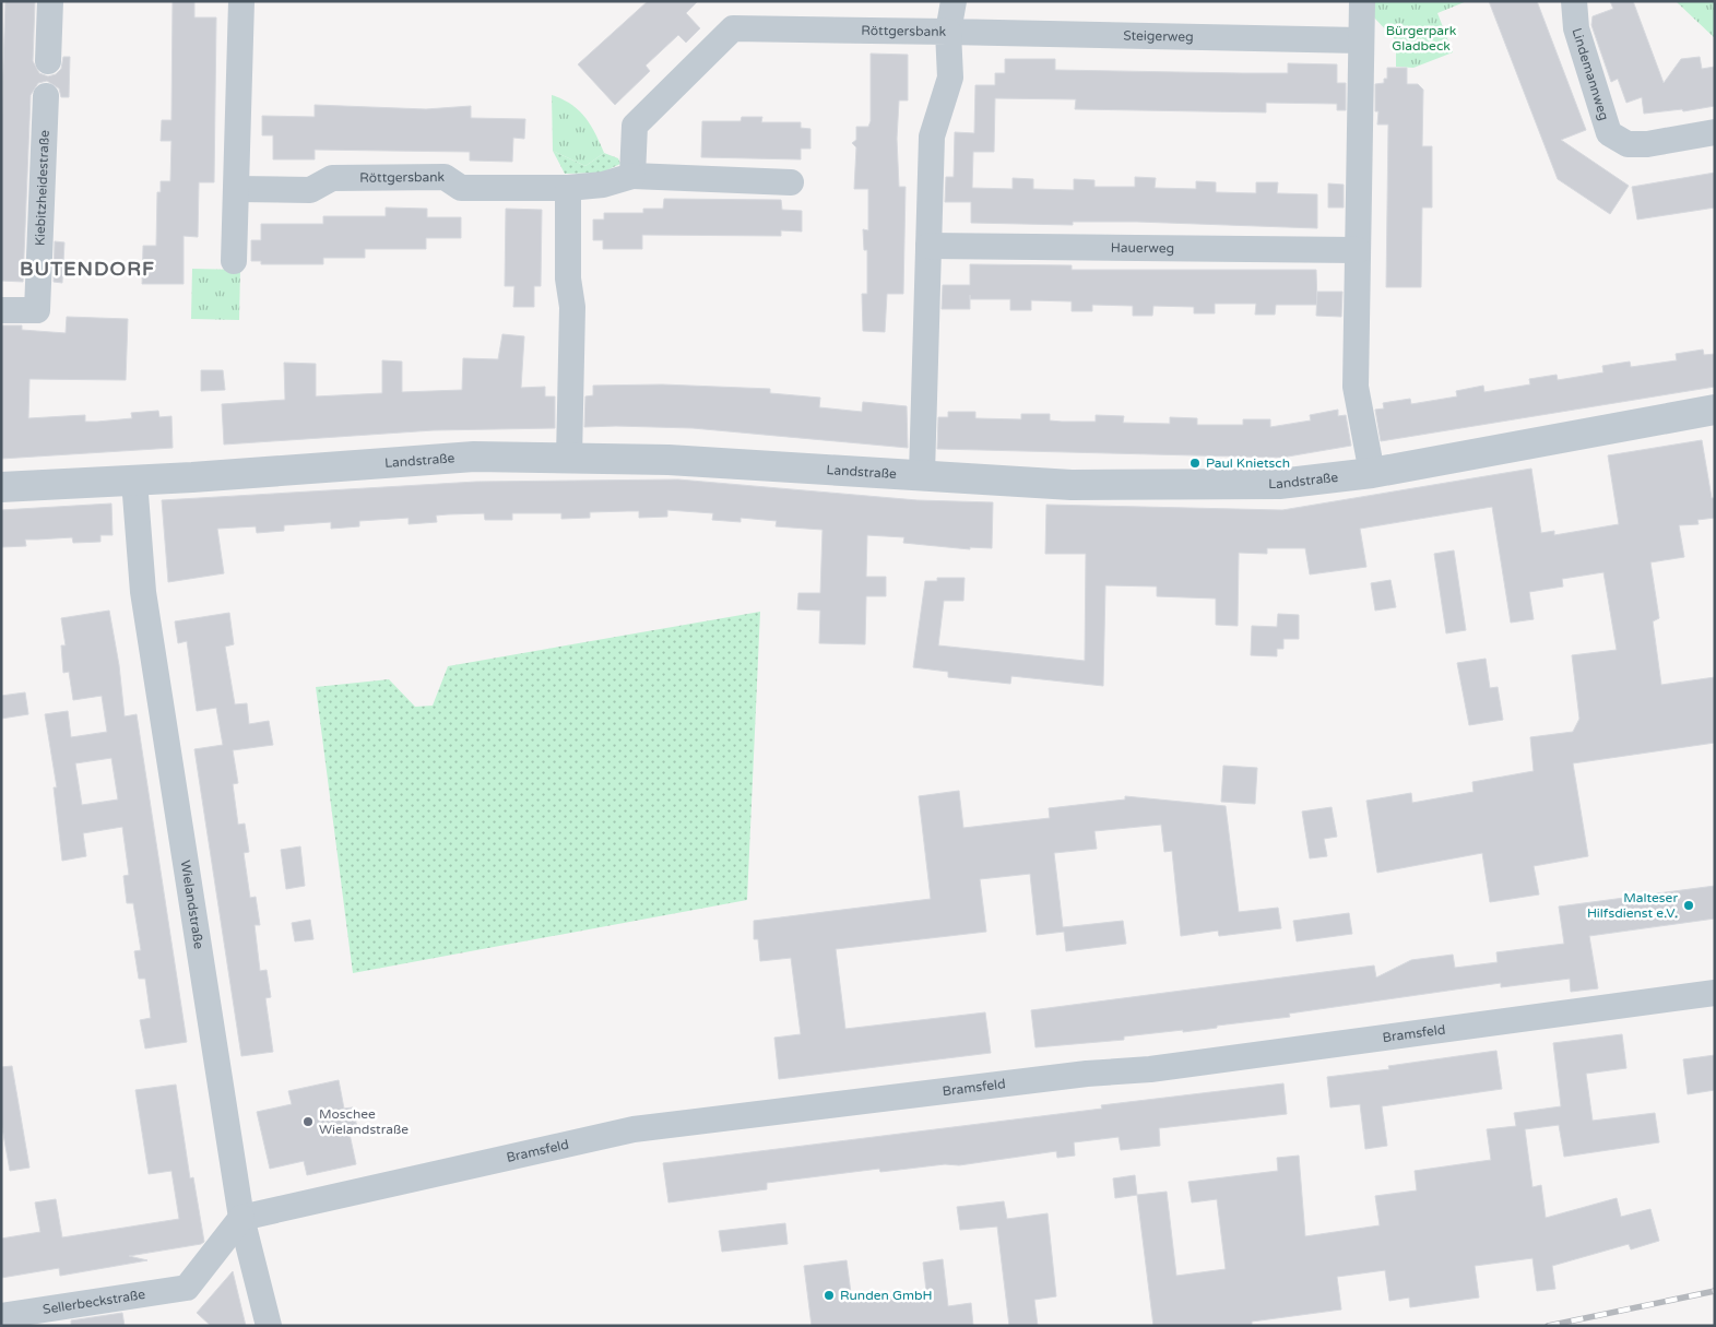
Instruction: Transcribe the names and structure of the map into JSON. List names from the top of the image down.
{
  "streets": {
    "street": [
      "Röttgersbank",
      "Steigerweg",
      "Lindemannweg",
      "Kiebitzheidestraße",
      "Hauerweg",
      "Landstraße",
      "Wielandstraße",
      "Bramsfeld",
      "Sellerbeckstraße"
    ]
  },
  "crossings": [
    ["Röttgersbank", "Steigerweg"],
    ["Röttgersbank", "Hauerweg"],
    ["Röttgersbank", "Landstraße"],
    ["Landstraße", "Wielandstraße"],
    ["Wielandstraße", "Bramsfeld"],
    ["Wielandstraße", "Sellerbeckstraße"],
    ["Bramsfeld", "Sellerbeckstraße"]
  ],
  "districts": ["BUTENDORF"],
  "parks": ["Bürgerpark Gladbeck"],
  "places": [
    "Paul Knietsch",
    "Malteser Hilfsdienst e.V.",
    "Moschee Wielandstraße",
    "Runden GmbH"
  ]
}
